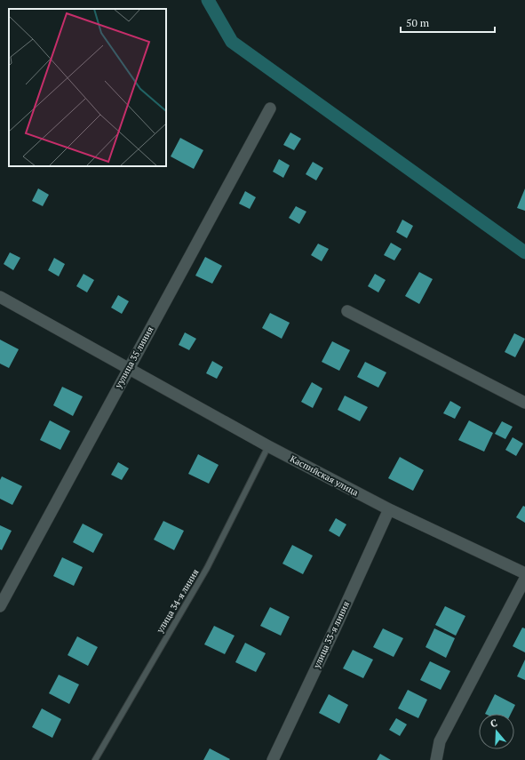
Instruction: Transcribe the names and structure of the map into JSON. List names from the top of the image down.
{
  "streets": {
    "street": ["уулица 35 линия", "Каспийская улица", "улица 33-я линия"],
    "lane": ["улица 34-я линия"]
  },
  "crossings": [
    ["уулица 35 линия", "Каспийская улица"],
    ["Каспийская улица", "улица 34-я линия"],
    ["Каспийская улица", "улица 33-я линия"]
  ],
  "scale_bar": "50 m",
  "north": "top"
}
